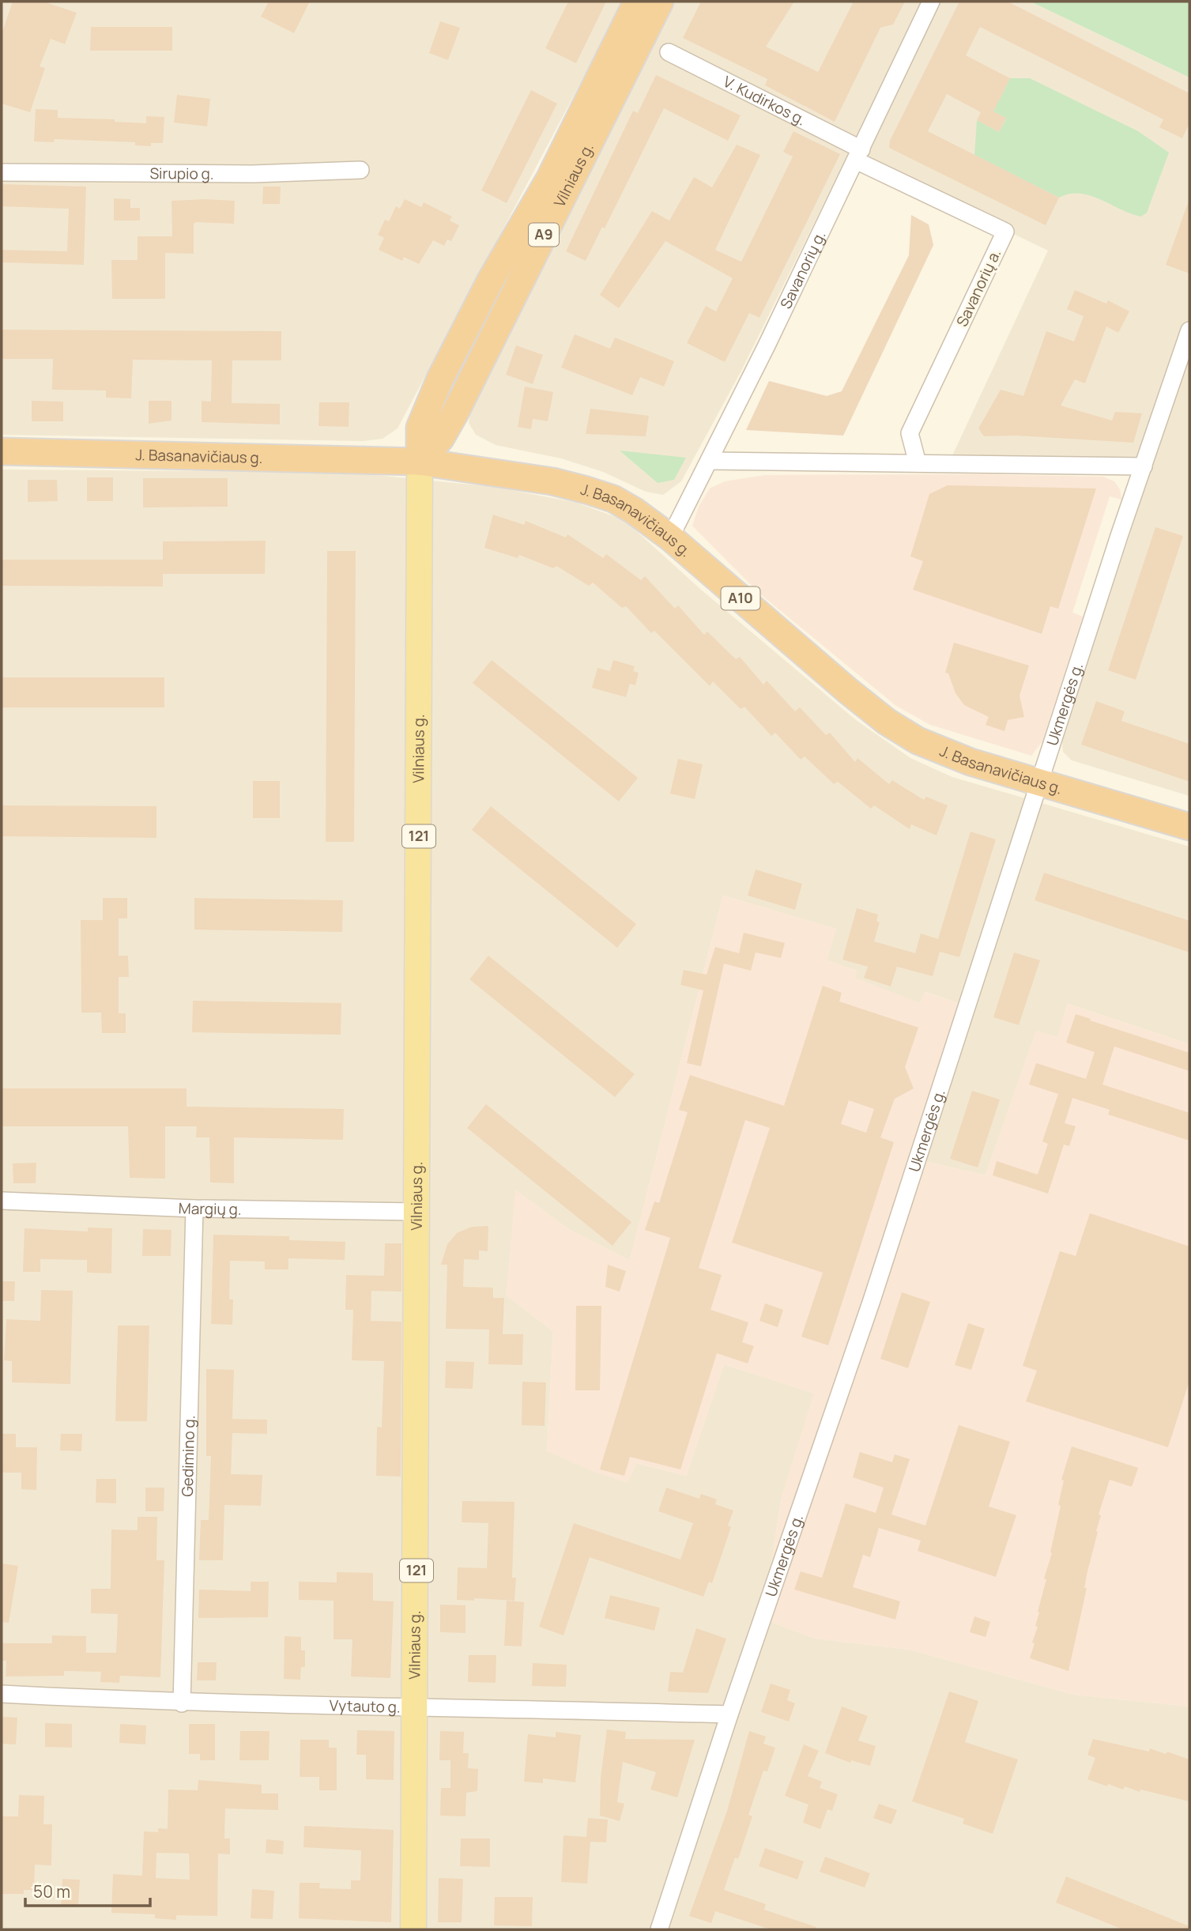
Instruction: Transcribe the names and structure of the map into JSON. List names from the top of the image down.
{
  "streets": {
    "highway": [
      "Vilniaus g.",
      "A9",
      "J. Basanavičiaus g.",
      "A10"
    ],
    "main road": ["121"],
    "street": [
      "V. Kudirkos g.",
      "Sirupio g.",
      "Savanorių g.",
      "Savanorių a.",
      "Ukmergės g.",
      "Margių g.",
      "Gedimino g.",
      "Vytauto g."
    ]
  },
  "crossings": [
    ["V. Kudirkos g.", "Savanorių g."],
    ["V. Kudirkos g.", "Savanorių a."],
    ["Vilniaus g.", "J. Basanavičiaus g."],
    ["Vilniaus g.", "Margių g."],
    ["Vilniaus g.", "Vytauto g."],
    ["Savanorių g.", "Savanorių a."],
    ["Savanorių g.", "J. Basanavičiaus g."],
    ["J. Basanavičiaus g.", "Ukmergės g."],
    ["Ukmergės g.", "Vytauto g."],
    ["Margių g.", "Gedimino g."],
    ["Gedimino g.", "Vytauto g."]
  ],
  "scale_bar": "50 m"
}
